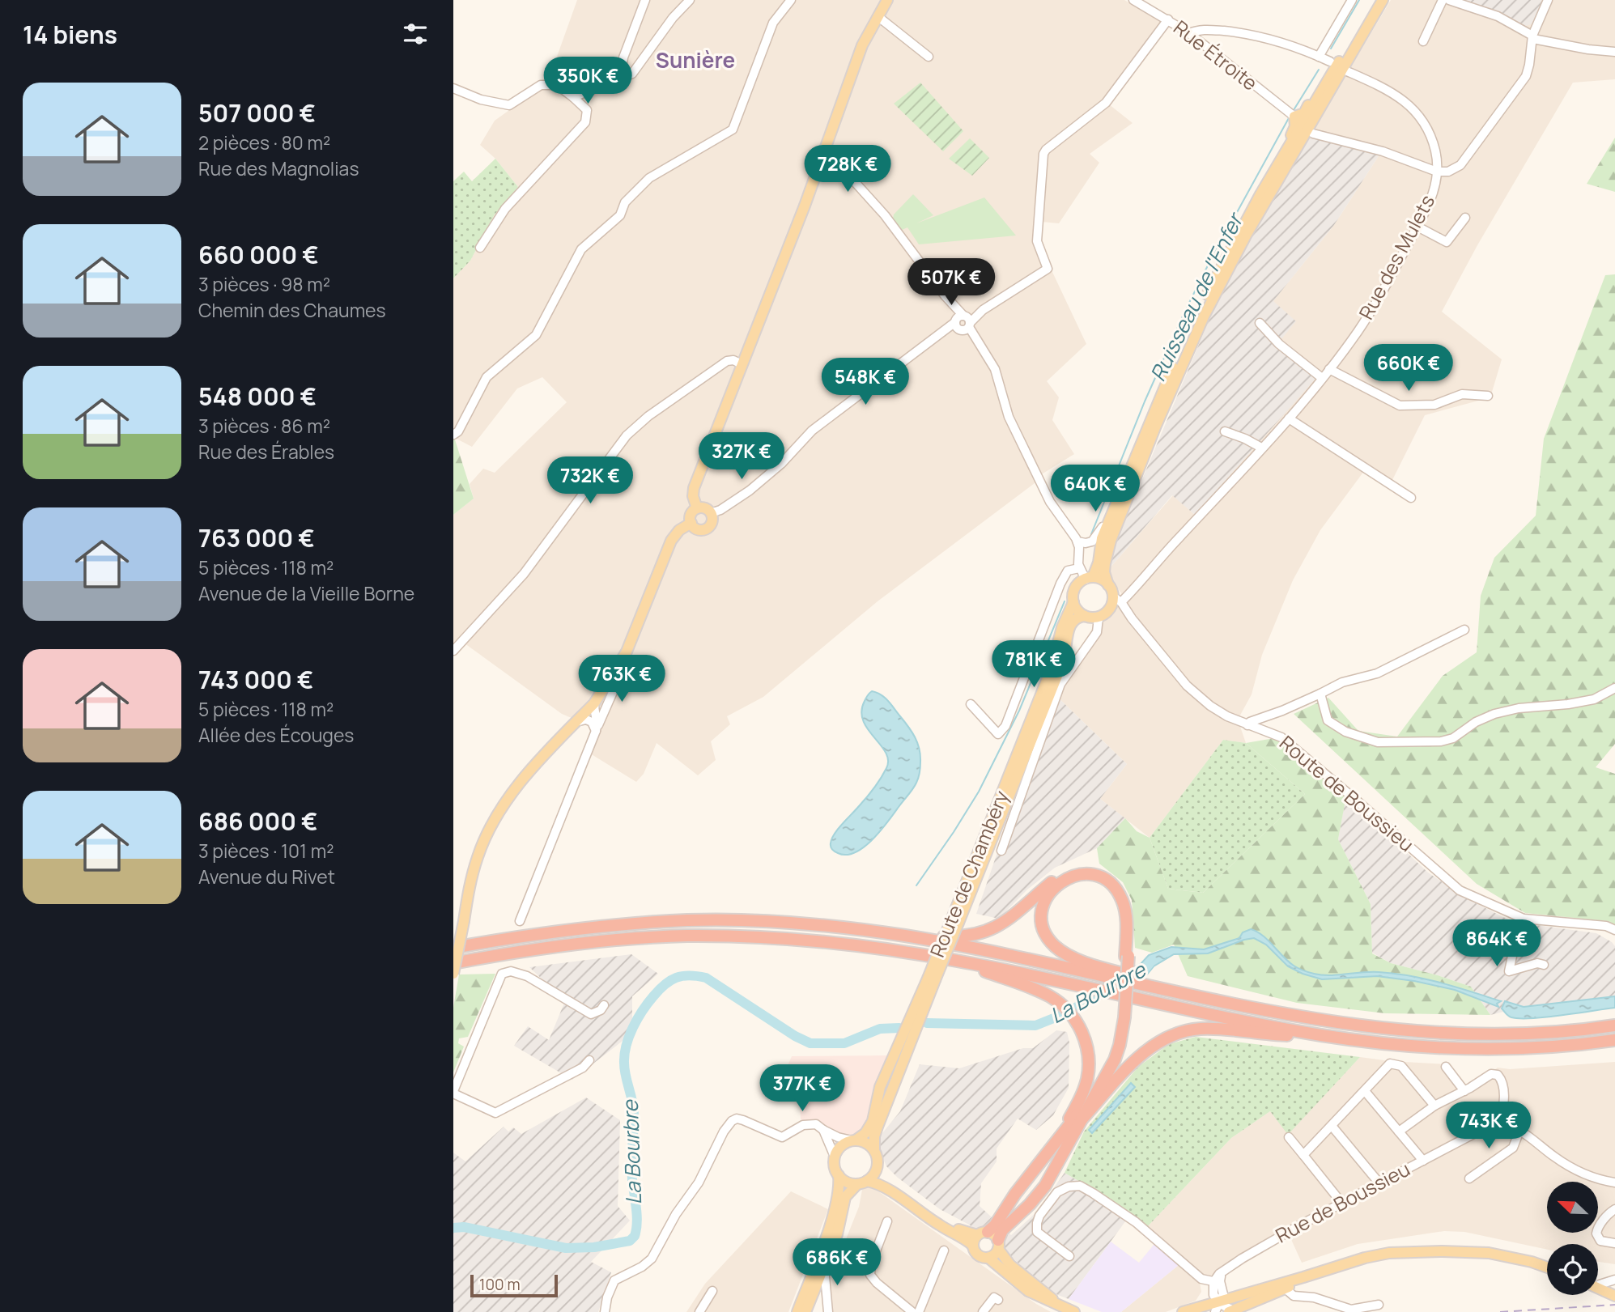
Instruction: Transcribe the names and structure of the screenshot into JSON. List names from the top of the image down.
{
  "streets": {
    "main road": ["Route de Chambéry"],
    "street": [
      "Rue Étroite",
      "Rue des Mulets",
      "Route de Boussieu",
      "Rue de Boussieu"
    ]
  },
  "crossings": [
    ["Rue des Mulets", "Route de Boussieu"],
    ["Rue des Mulets", "Route de Chambéry"],
    ["Route de Boussieu", "Route de Chambéry"]
  ],
  "districts": ["Sunière"],
  "water": ["Ruisseau de l'Enfer", "La Bourbre"],
  "scale_bar": "100 m",
  "north": "top left",
  "page": {
    "heading": "14 biens",
    "price": [
      "350K €",
      "728K €",
      "507K €",
      "660K €",
      "548K €",
      "327K €",
      "732K €",
      "640K €",
      "781K €",
      "763K €",
      "864K €",
      "377K €",
      "743K €",
      "686K €"
    ],
    "list": [
      {
        "name": "507 000 €",
        "note": "2 pièces · 80 m² · Rue des Magnolias"
      },
      {
        "name": "660 000 €",
        "note": "3 pièces · 98 m² · Chemin des Chaumes"
      },
      {
        "name": "548 000 €",
        "note": "3 pièces · 86 m² · Rue des Érables"
      },
      {
        "name": "763 000 €",
        "note": "5 pièces · 118 m² · Avenue de la Vieille Borne"
      },
      {
        "name": "743 000 €",
        "note": "5 pièces · 118 m² · Allée des Écouges"
      },
      {
        "name": "686 000 €",
        "note": "3 pièces · 101 m² · Avenue du Rivet"
      }
    ],
    "scale": "100 m"
  }
}
